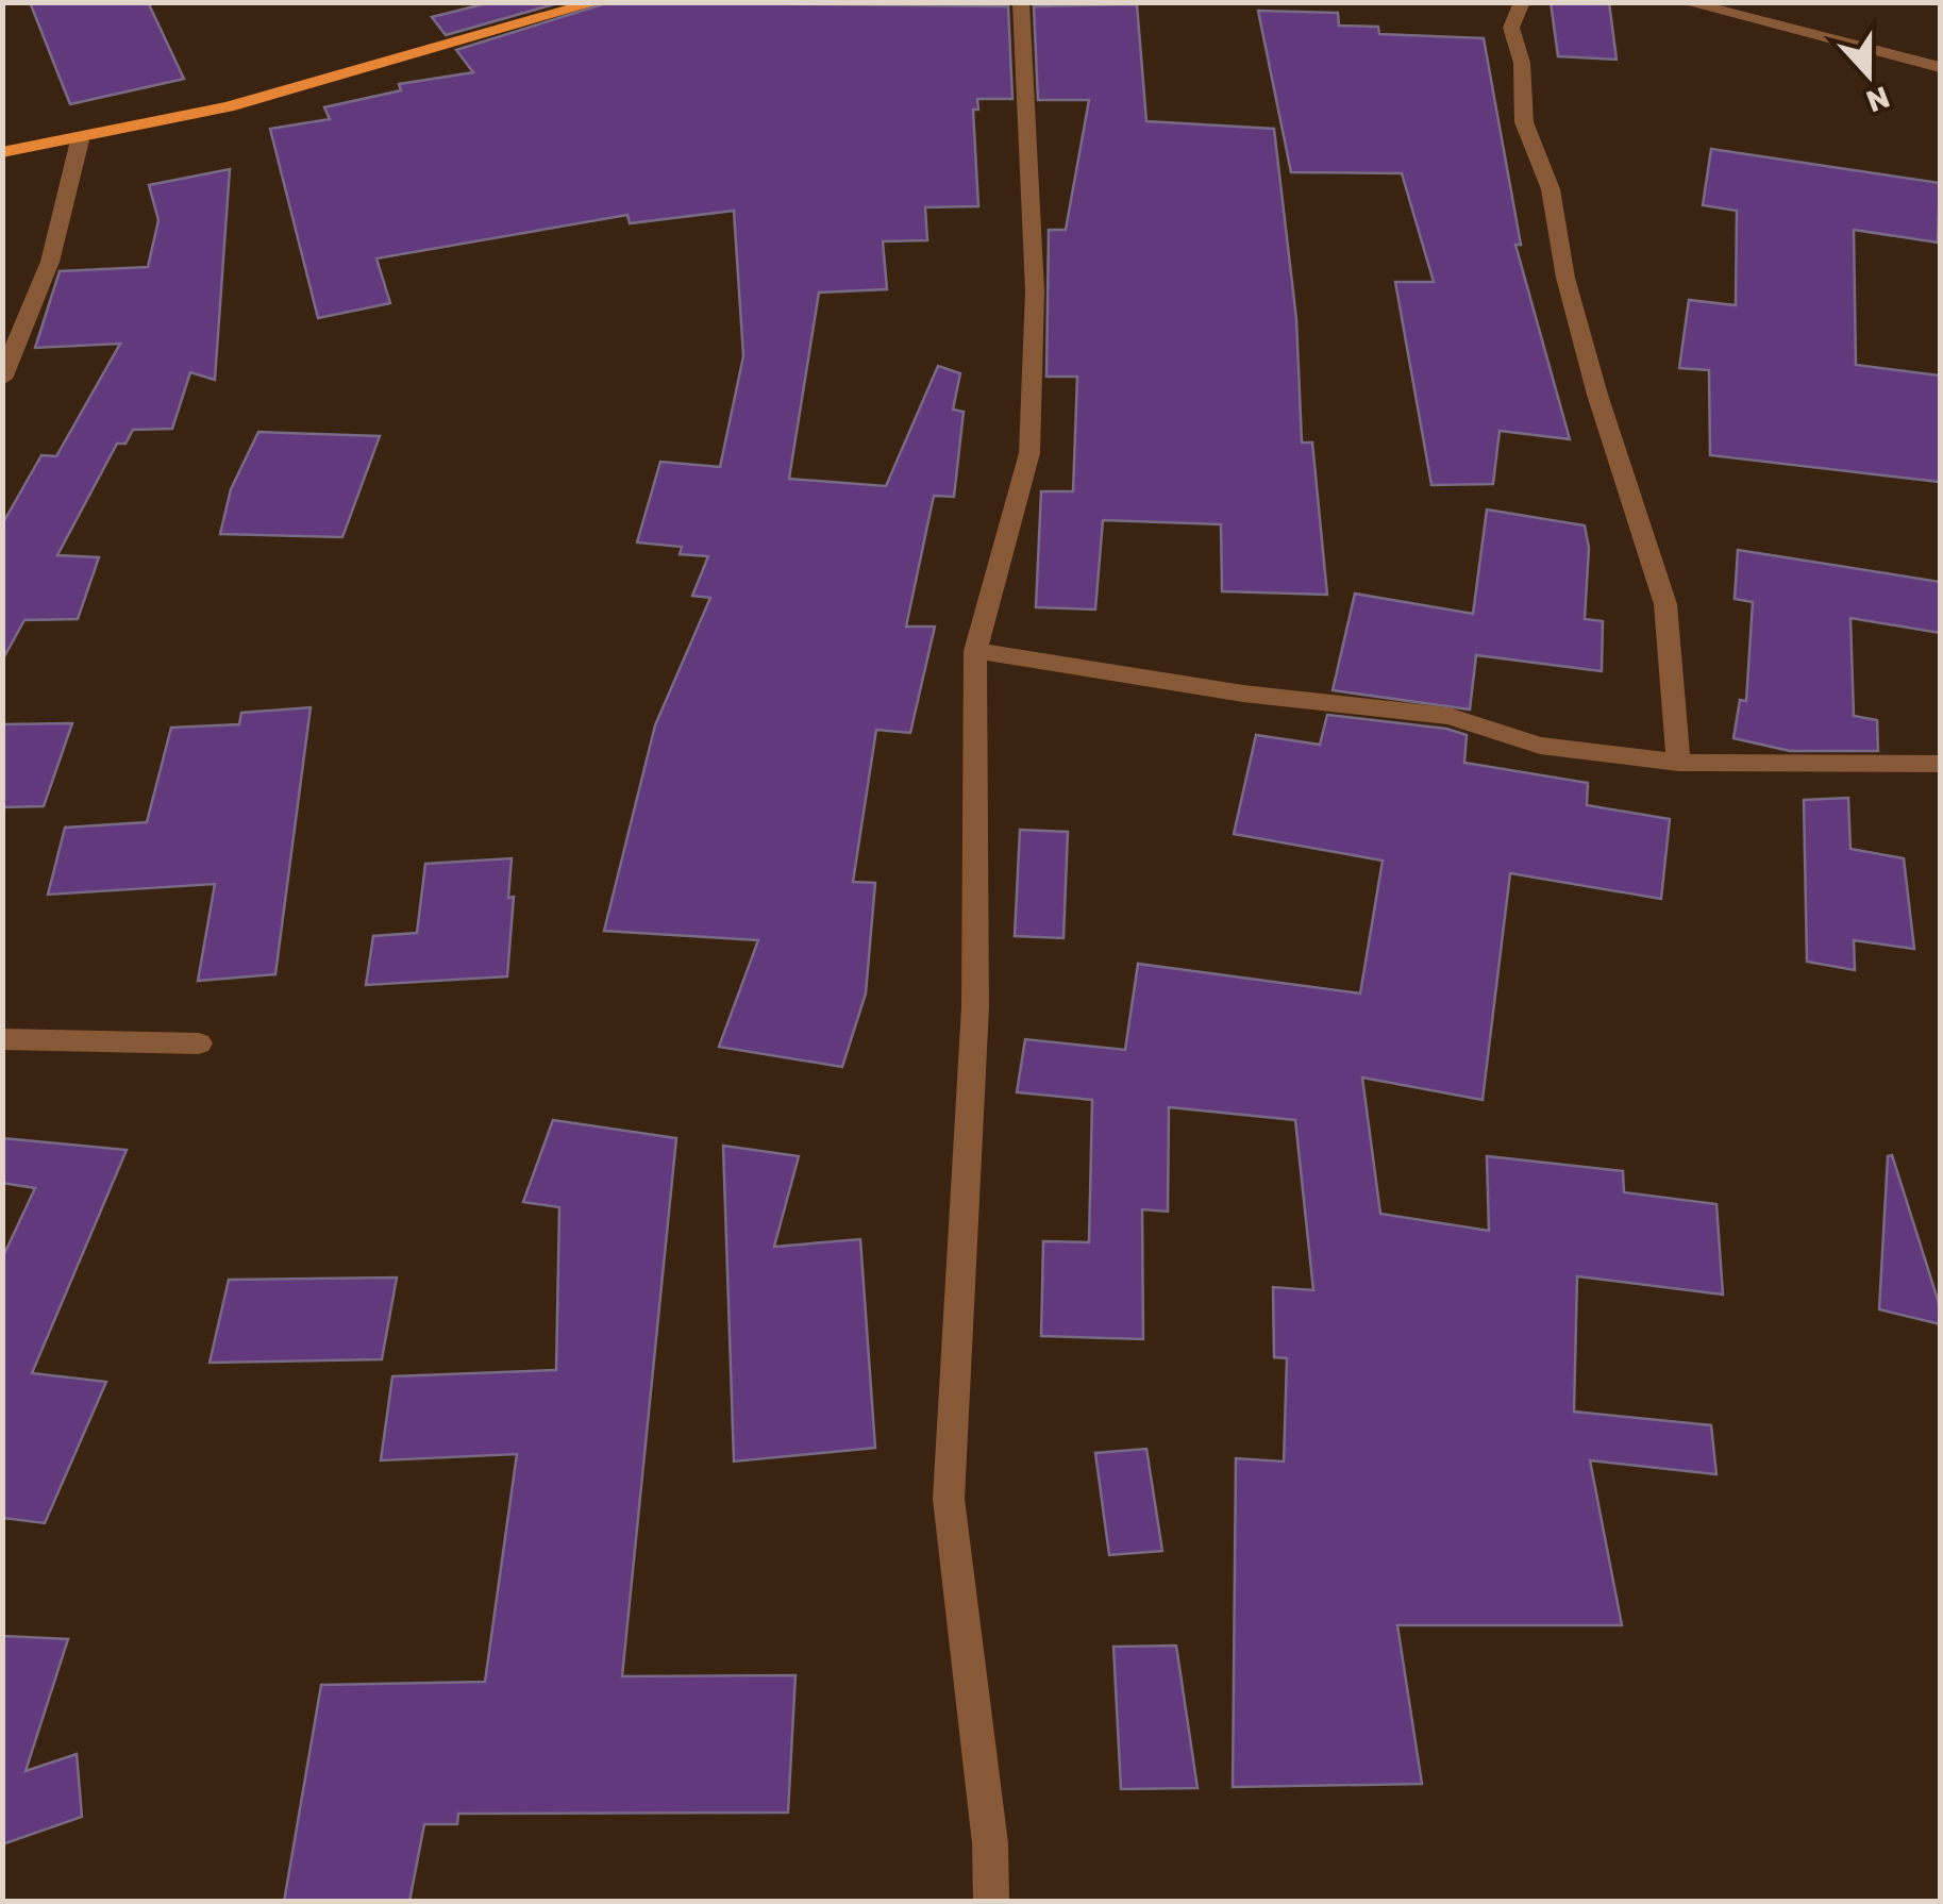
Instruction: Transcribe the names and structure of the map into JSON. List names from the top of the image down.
{
  "north": "bottom"
}
